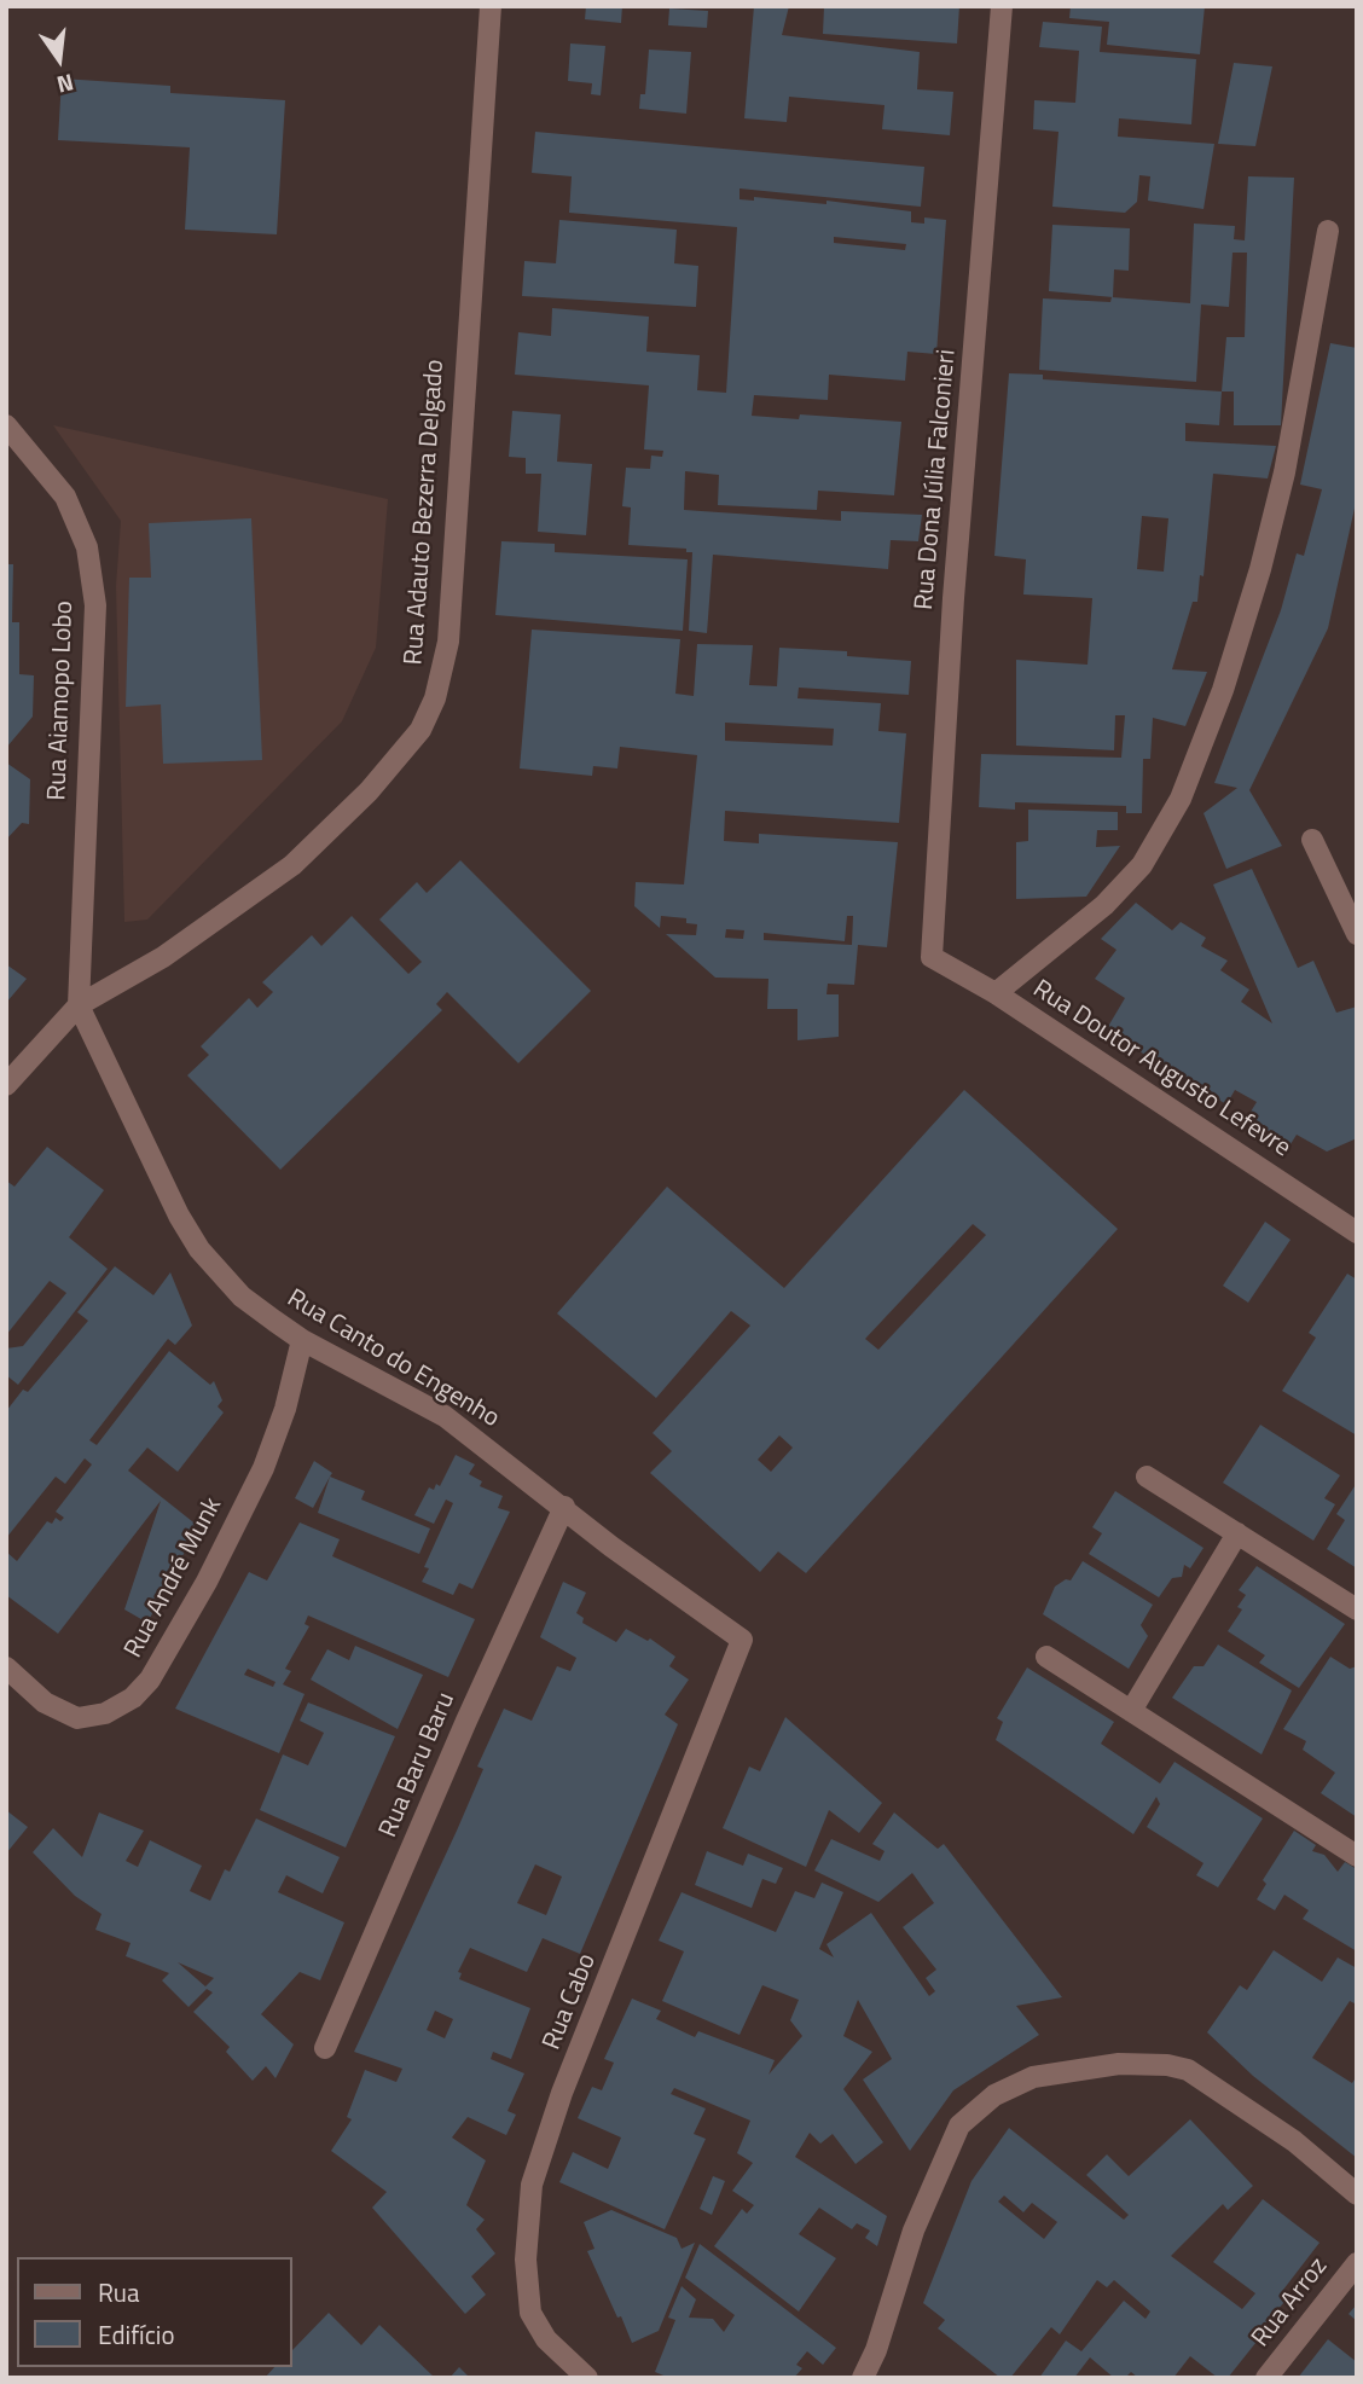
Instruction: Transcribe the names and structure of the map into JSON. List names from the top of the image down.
{
  "streets": {
    "street": [
      "Rua Dona Júlia Falconieri",
      "Rua Adauto Bezerra Delgado",
      "Rua Aiamopo Lobo",
      "Rua Doutor Augusto Lefevre",
      "Rua Canto do Engenho",
      "Rua André Munk",
      "Rua Baru Baru",
      "Rua Cabo",
      "Rua Arroz"
    ]
  },
  "crossings": [
    ["Rua Dona Júlia Falconieri", "Rua Doutor Augusto Lefevre"],
    ["Rua Adauto Bezerra Delgado", "Rua Aiamopo Lobo"],
    ["Rua Adauto Bezerra Delgado", "Rua Canto do Engenho"],
    ["Rua Aiamopo Lobo", "Rua Canto do Engenho"],
    ["Rua Canto do Engenho", "Rua André Munk"],
    ["Rua Canto do Engenho", "Rua Baru Baru"],
    ["Rua Canto do Engenho", "Rua Cabo"]
  ],
  "legend": ["Rua", "Edifício"],
  "north": "bottom"
}
